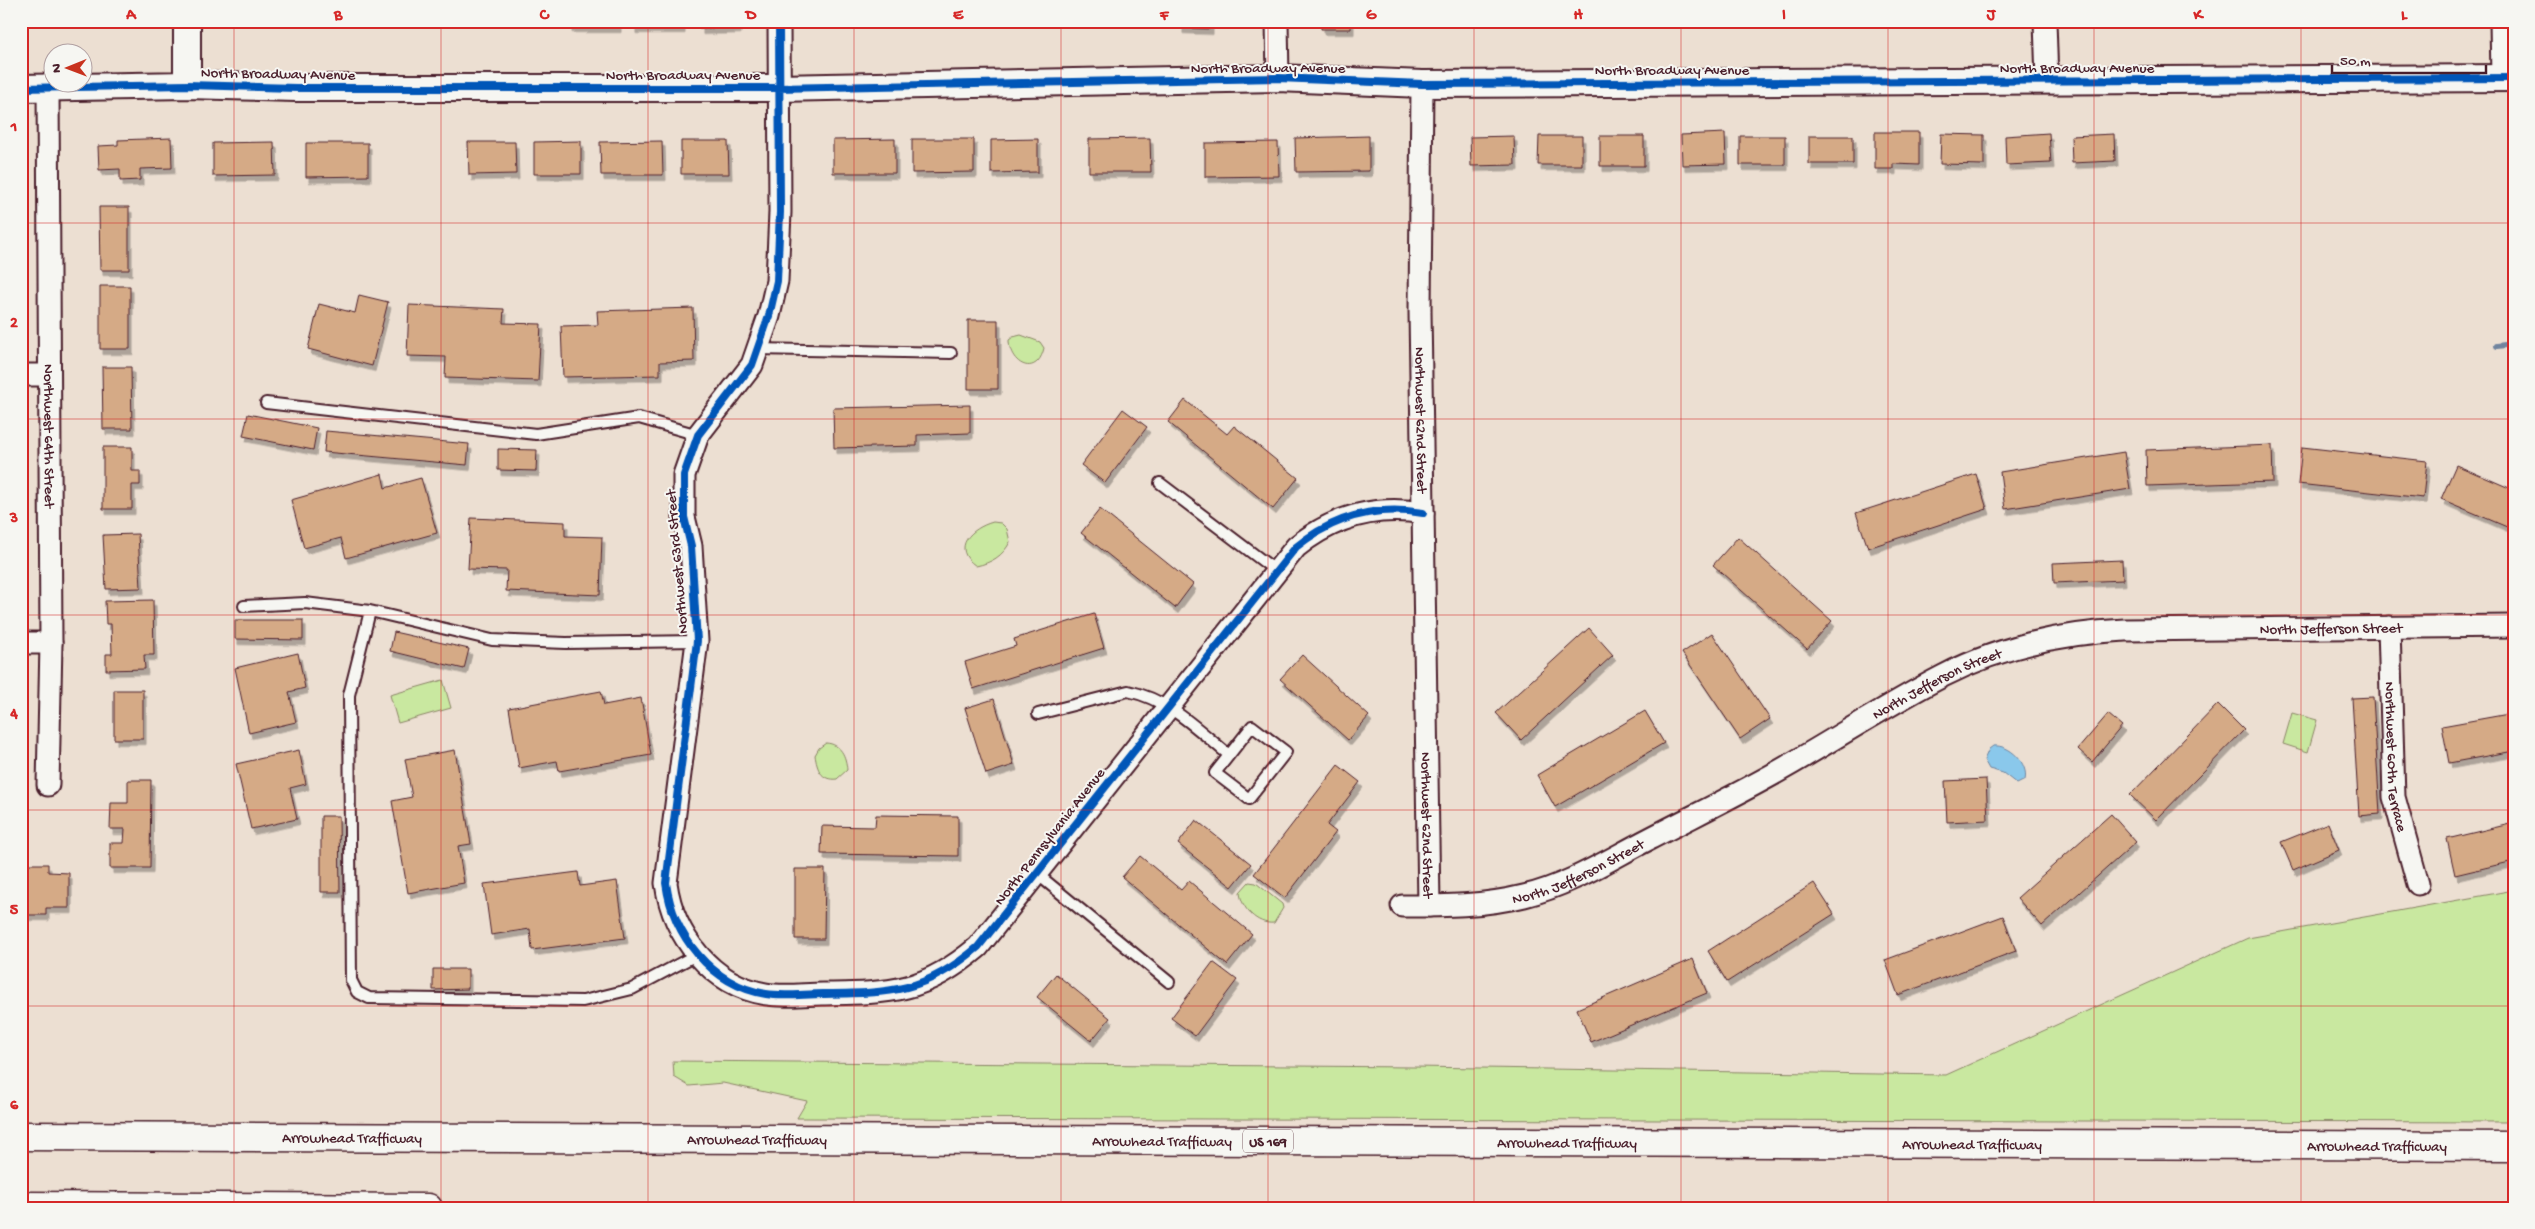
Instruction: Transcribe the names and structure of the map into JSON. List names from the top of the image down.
{
  "streets": {
    "highway": ["Arrowhead Trafficway", "US 169"],
    "street": [
      "North Broadway Avenue",
      "Northwest 62nd Street",
      "Northwest 64th Street",
      "Northwest 63rd Street",
      "North Jefferson Street",
      "Northwest 60th Terrace",
      "North Pennsylvania Avenue"
    ]
  },
  "crossings": [
    ["North Broadway Avenue", "Northwest 62nd Street"],
    ["North Broadway Avenue", "Northwest 63rd Street"],
    ["Northwest 62nd Street", "North Jefferson Street"],
    ["Northwest 62nd Street", "North Pennsylvania Avenue"],
    ["Northwest 63rd Street", "North Pennsylvania Avenue"],
    ["North Jefferson Street", "Northwest 60th Terrace"]
  ],
  "scale_bar": "50 m",
  "north": "left",
  "grid": {
    "columns": [
      "A",
      "B",
      "C",
      "D",
      "E",
      "F",
      "G",
      "H",
      "I",
      "J",
      "K",
      "L"
    ],
    "rows": [
      "1",
      "2",
      "3",
      "4",
      "5",
      "6"
    ]
  }
}
